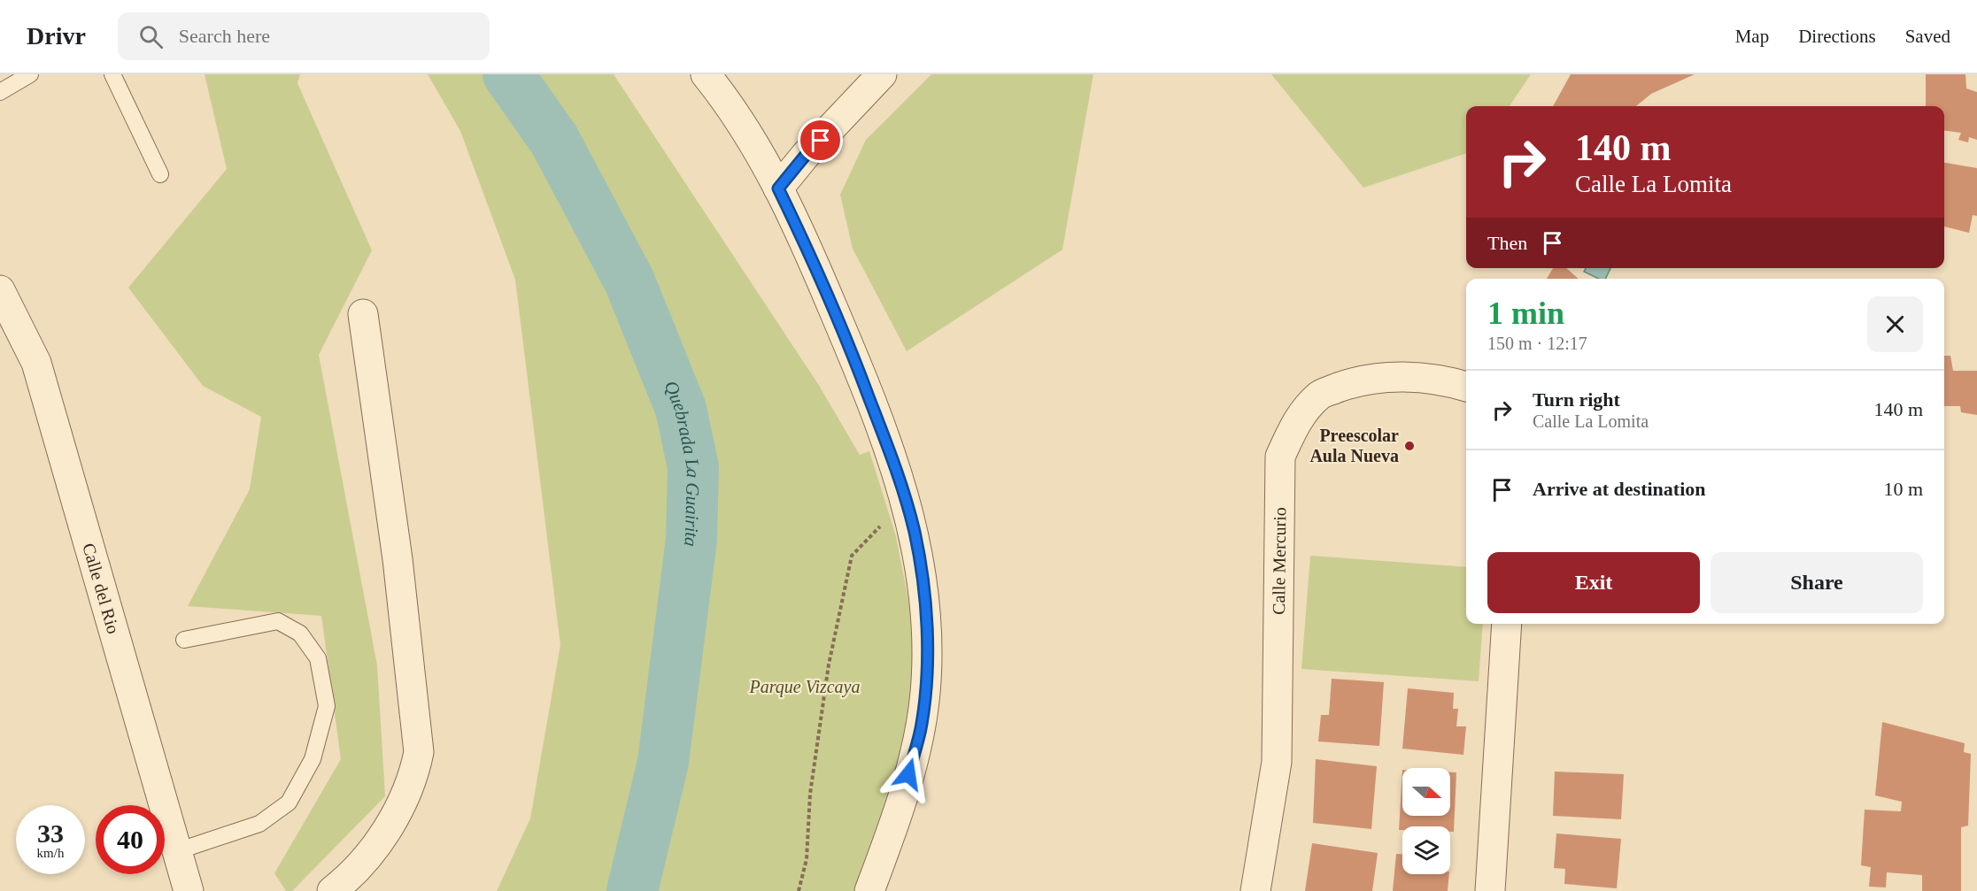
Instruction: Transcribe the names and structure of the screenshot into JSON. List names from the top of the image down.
{
  "streets": {
    "street": ["Calle Mercurio", "Calle del Rio"]
  },
  "water": ["Quebrada La Guairita"],
  "parks": ["Parque Vizcaya"],
  "places": ["Preescolar Aula Nueva"],
  "north": "right",
  "page": {
    "header": "Drivr",
    "search": "Search here",
    "nav": ["Map", "Directions", "Saved"],
    "turn": ["140 m", "Calle La Lomita"],
    "then": "Then",
    "heading": ["1 min", "150 m · 12:17"],
    "list": [
      {
        "name": "Turn right",
        "note": "Calle La Lomita",
        "value": "140 m"
      },
      {
        "name": "Arrive at destination",
        "value": "10 m"
      }
    ],
    "buttons": ["Exit", "Share"],
    "speed": "33 km/h",
    "limit": "40"
  }
}
